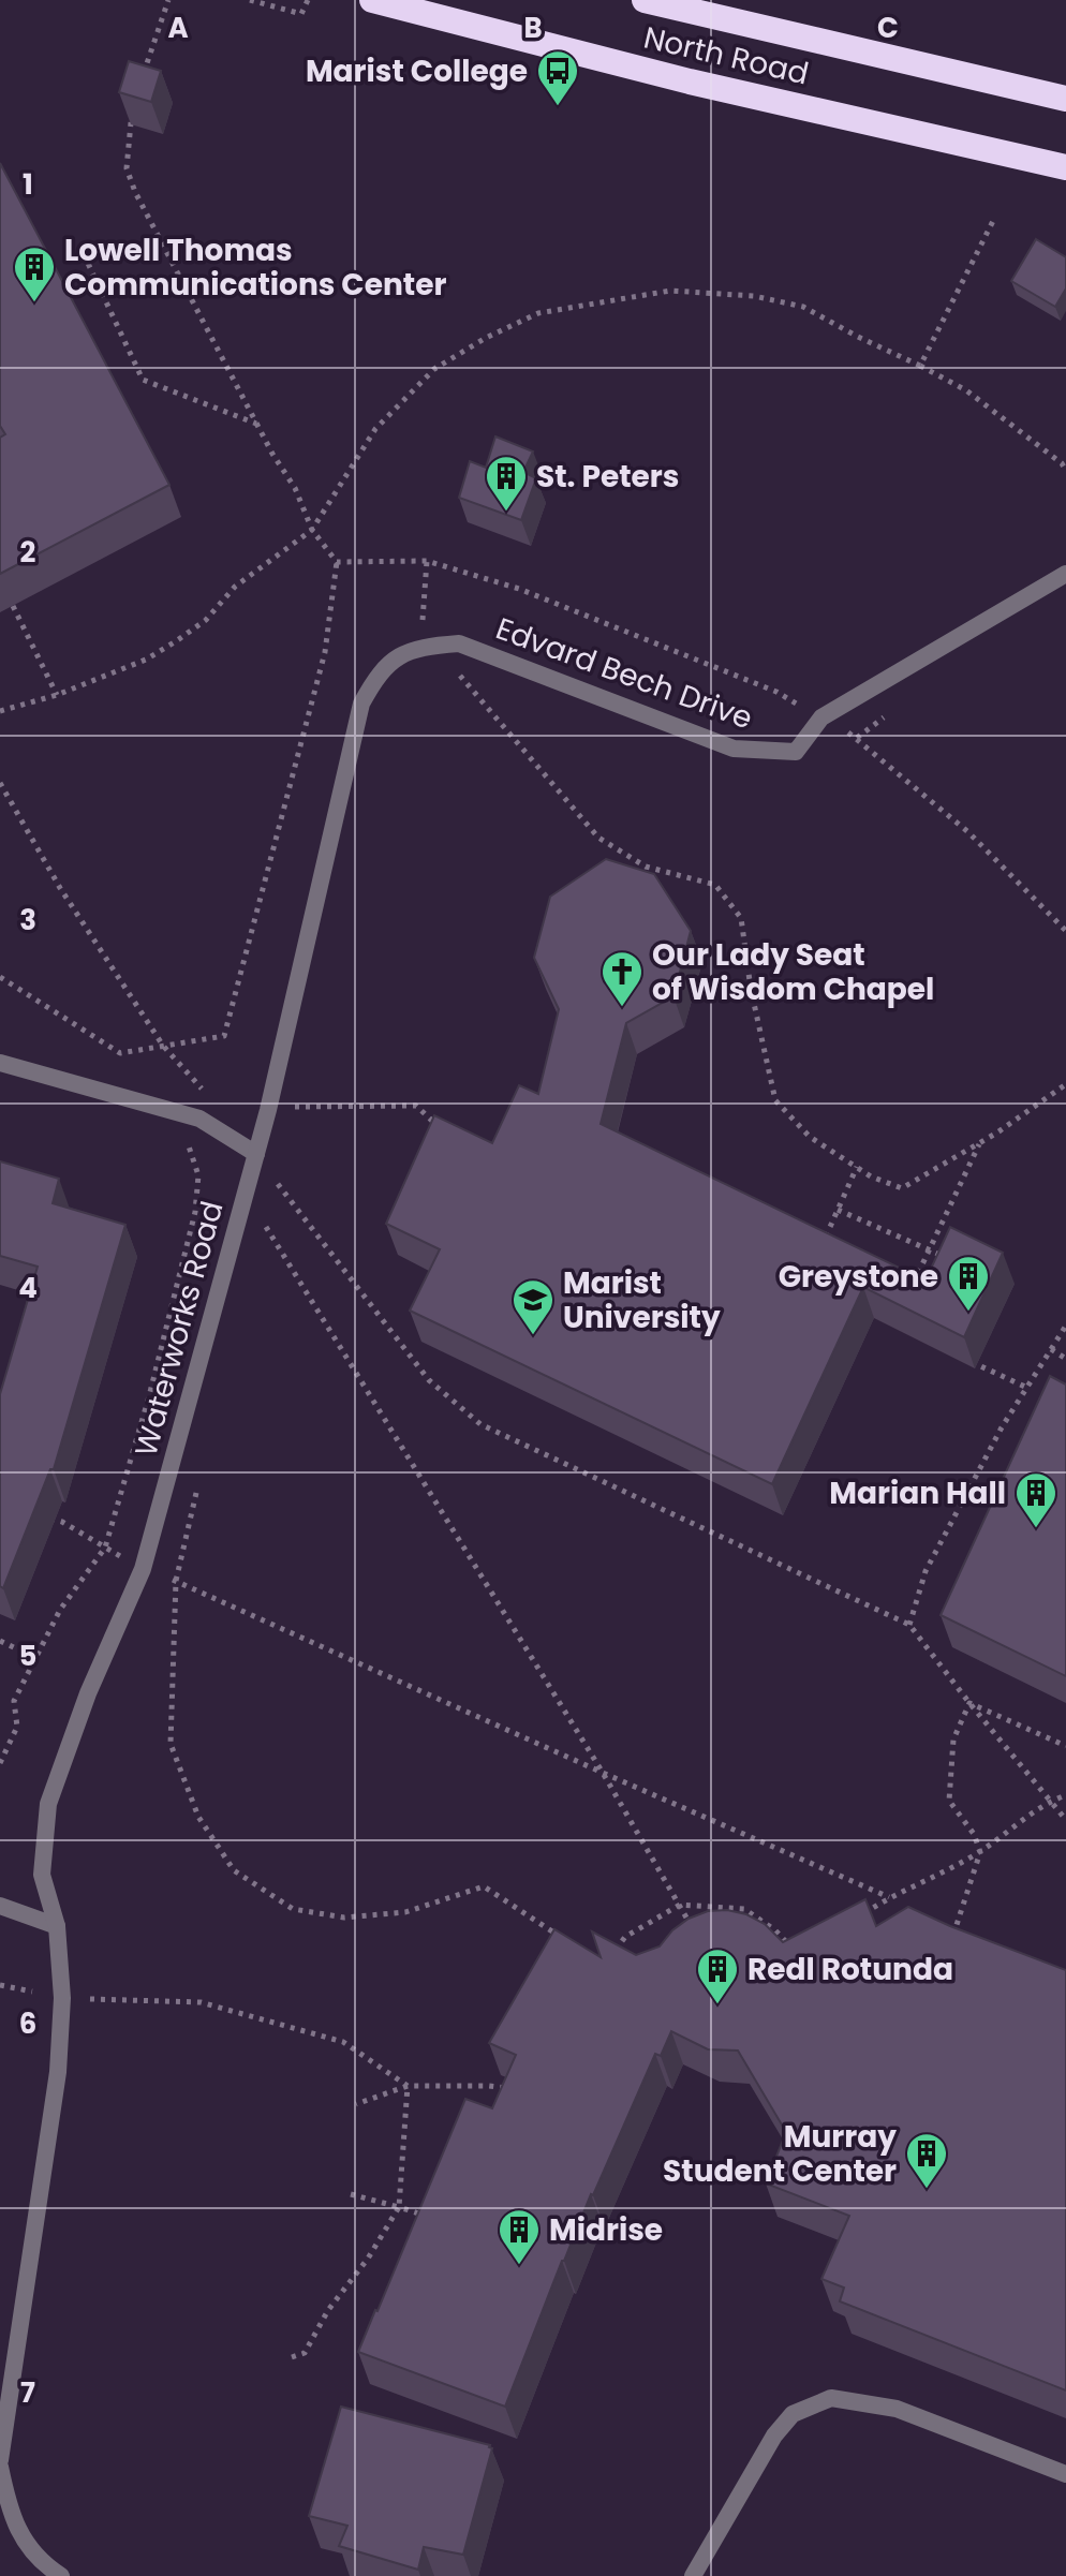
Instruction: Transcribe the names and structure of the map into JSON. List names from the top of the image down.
{
  "streets": {
    "highway": ["North Road"],
    "lane": ["Edvard Bech Drive", "Waterworks Road"]
  },
  "crossings": [
    ["Edvard Bech Drive", "Waterworks Road"]
  ],
  "places": {
    "bus stop": ["Marist College"],
    "building": [
      "Lowell Thomas Communications Center",
      "St. Peters",
      "Greystone",
      "Marian Hall",
      "Redl Rotunda",
      "Murray Student Center",
      "Midrise"
    ],
    "church": ["Our Lady Seat of Wisdom Chapel"],
    "school or university": ["Marist University"]
  },
  "grid": {
    "columns": ["A", "B", "C"],
    "rows": [
      "1",
      "2",
      "3",
      "4",
      "5",
      "6",
      "7"
    ]
  }
}
